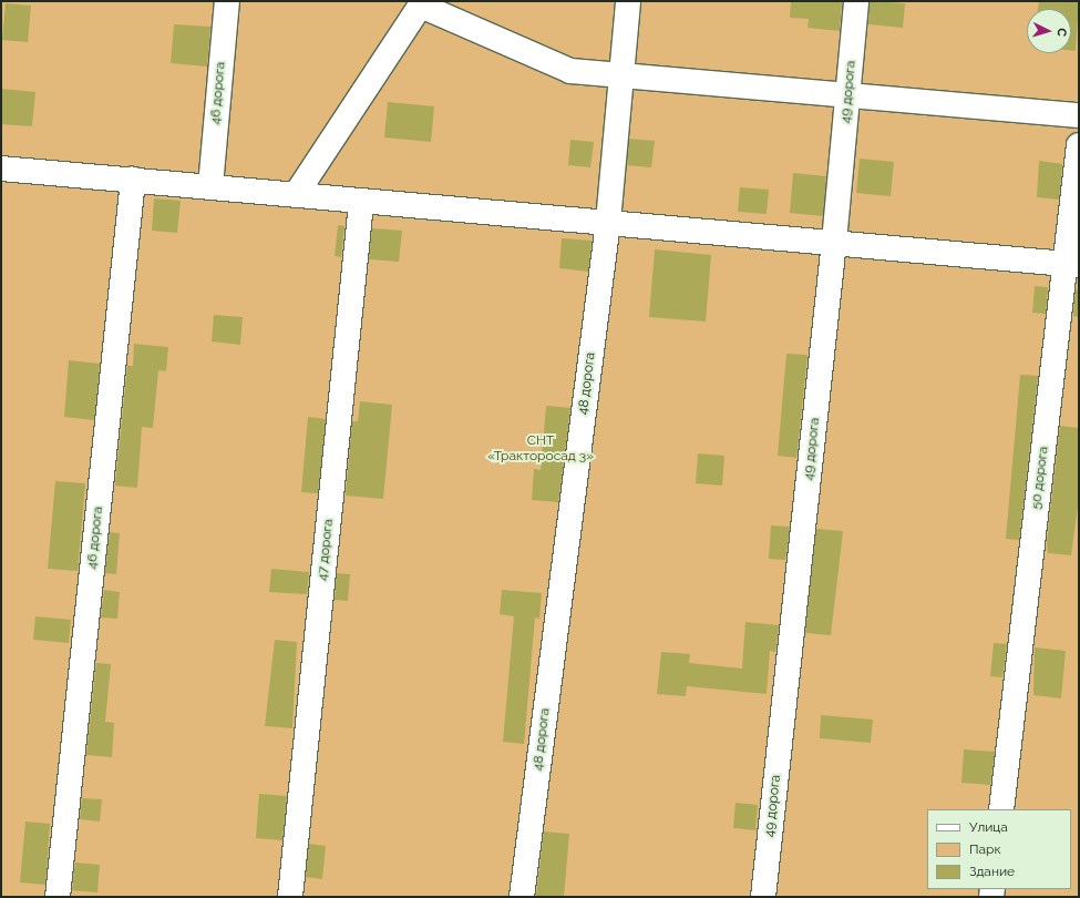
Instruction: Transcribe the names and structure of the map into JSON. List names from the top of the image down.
{
  "streets": {
    "street": [
      "49 дорога",
      "46 дорога",
      "48 дорога",
      "50 дорога",
      "47 дорога"
    ]
  },
  "parks": ["СНТ «Тракторосад 3»"],
  "legend": ["Улица", "Парк", "Здание"],
  "north": "right"
}
